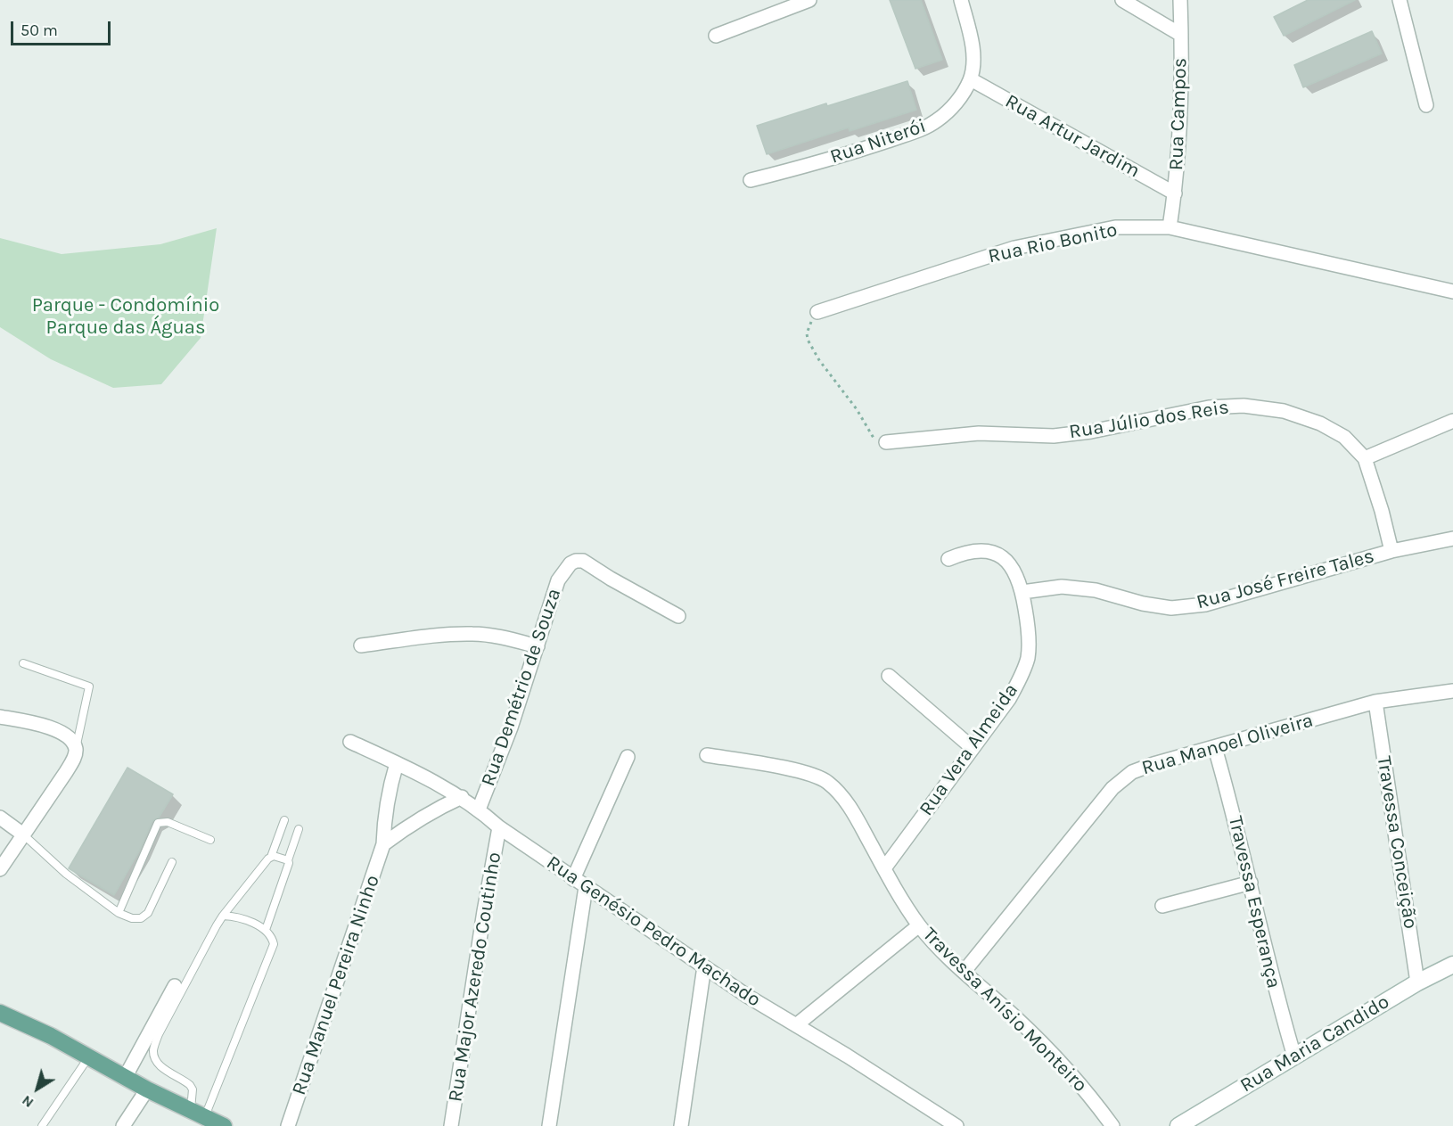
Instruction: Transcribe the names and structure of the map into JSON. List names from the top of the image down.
{
  "streets": {
    "street": [
      "Rua Campos",
      "Rua Artur Jardim",
      "Rua Niterói",
      "Rua Rio Bonito",
      "Rua Júlio dos Reis",
      "Rua José Freire Tales",
      "Rua Demétrio de Souza",
      "Rua Manoel Oliveira",
      "Rua Vera Almeida",
      "Travessa Conceição",
      "Travessa Esperança",
      "Rua Genésio Pedro Machado",
      "Rua Major Azeredo Coutinho",
      "Rua Manuel Pereira Ninho",
      "Travessa Anísio Monteiro",
      "Rua Maria Candido"
    ]
  },
  "crossings": [
    ["Rua Campos", "Rua Artur Jardim"],
    ["Rua Campos", "Rua Rio Bonito"],
    ["Rua Artur Jardim", "Rua Niterói"],
    ["Rua Júlio dos Reis", "Rua José Freire Tales"],
    ["Rua José Freire Tales", "Rua Vera Almeida"],
    ["Rua Demétrio de Souza", "Rua Genésio Pedro Machado"],
    ["Rua Manoel Oliveira", "Travessa Conceição"],
    ["Rua Manoel Oliveira", "Travessa Esperança"],
    ["Rua Manoel Oliveira", "Travessa Anísio Monteiro"],
    ["Rua Vera Almeida", "Travessa Anísio Monteiro"],
    ["Travessa Conceição", "Rua Maria Candido"],
    ["Travessa Esperança", "Rua Maria Candido"],
    ["Rua Genésio Pedro Machado", "Rua Major Azeredo Coutinho"],
    ["Rua Genésio Pedro Machado", "Rua Manuel Pereira Ninho"]
  ],
  "parks": ["Parque - Condomínio Parque das Águas"],
  "scale_bar": "50 m",
  "north": "bottom left"
}
